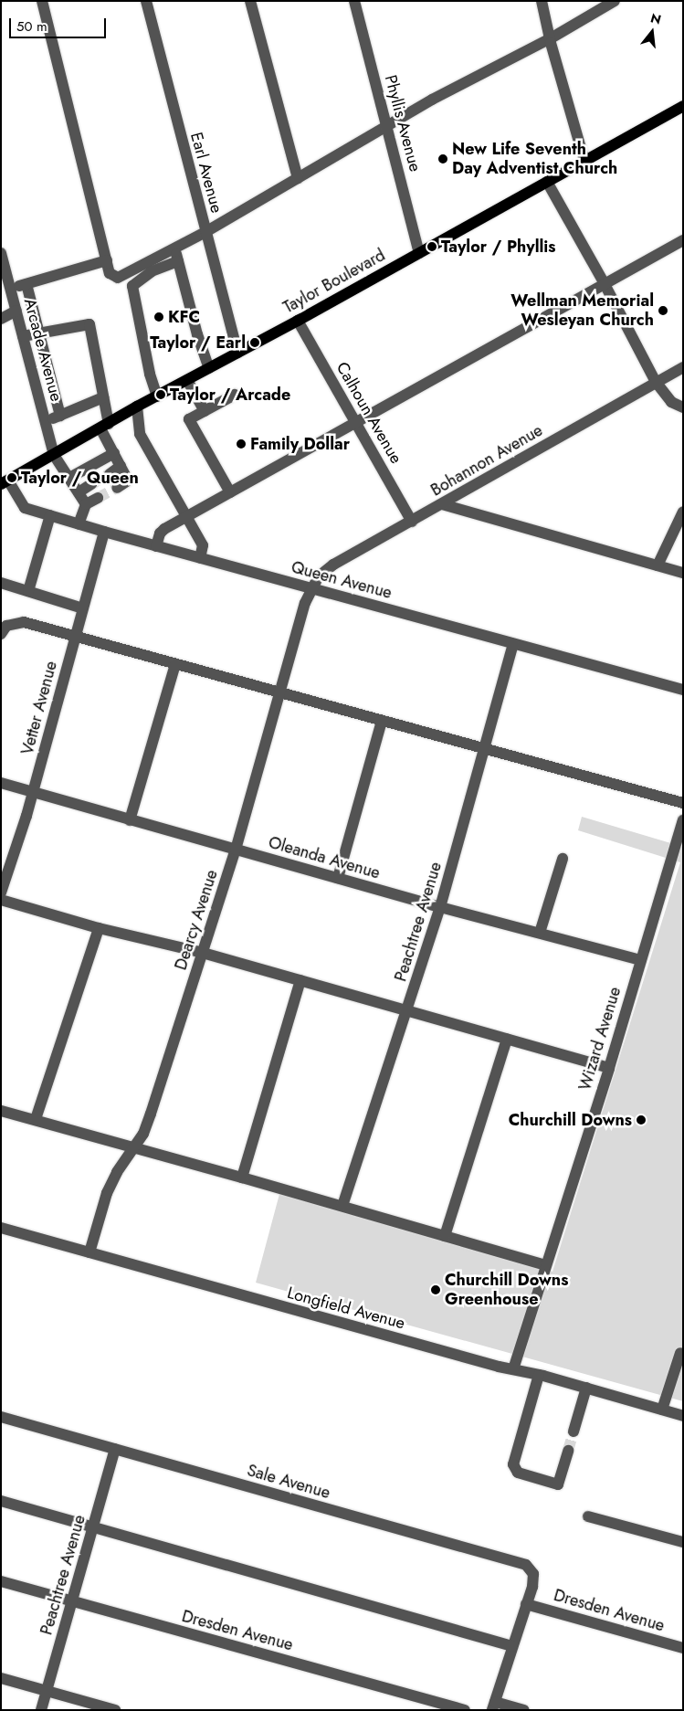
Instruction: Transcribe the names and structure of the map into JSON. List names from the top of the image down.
{
  "streets": {
    "main road": ["Taylor Boulevard"],
    "street": [
      "Phyllis Avenue",
      "Earl Avenue",
      "Arcade Avenue",
      "Calhoun Avenue",
      "Bohannon Avenue",
      "Queen Avenue",
      "Vetter Avenue",
      "Oleanda Avenue",
      "Dearcy Avenue",
      "Peachtree Avenue",
      "Wizard Avenue",
      "Longfield Avenue",
      "Sale Avenue",
      "Dresden Avenue"
    ]
  },
  "crossings": [
    ["Phyllis Avenue", "Taylor Boulevard"],
    ["Earl Avenue", "Taylor Boulevard"],
    ["Taylor Boulevard", "Arcade Avenue"],
    ["Taylor Boulevard", "Calhoun Avenue"],
    ["Taylor Boulevard", "Queen Avenue"],
    ["Calhoun Avenue", "Bohannon Avenue"],
    ["Bohannon Avenue", "Queen Avenue"],
    ["Bohannon Avenue", "Dearcy Avenue"],
    ["Queen Avenue", "Vetter Avenue"],
    ["Queen Avenue", "Dearcy Avenue"],
    ["Queen Avenue", "Peachtree Avenue"],
    ["Vetter Avenue", "Oleanda Avenue"],
    ["Oleanda Avenue", "Dearcy Avenue"],
    ["Oleanda Avenue", "Peachtree Avenue"],
    ["Oleanda Avenue", "Wizard Avenue"],
    ["Dearcy Avenue", "Longfield Avenue"],
    ["Peachtree Avenue", "Sale Avenue"],
    ["Peachtree Avenue", "Dresden Avenue"],
    ["Wizard Avenue", "Longfield Avenue"],
    ["Sale Avenue", "Dresden Avenue"]
  ],
  "places": [
    "New Life Seventh Day Adventist Church",
    "Taylor / Phyllis",
    "Wellman Memorial Wesleyan Church",
    "KFC",
    "Taylor / Earl",
    "Taylor / Arcade",
    "Family Dollar",
    "Taylor / Queen",
    "Churchill Downs",
    "Churchill Downs Greenhouse"
  ],
  "scale_bar": "50 m",
  "north": "top"
}
